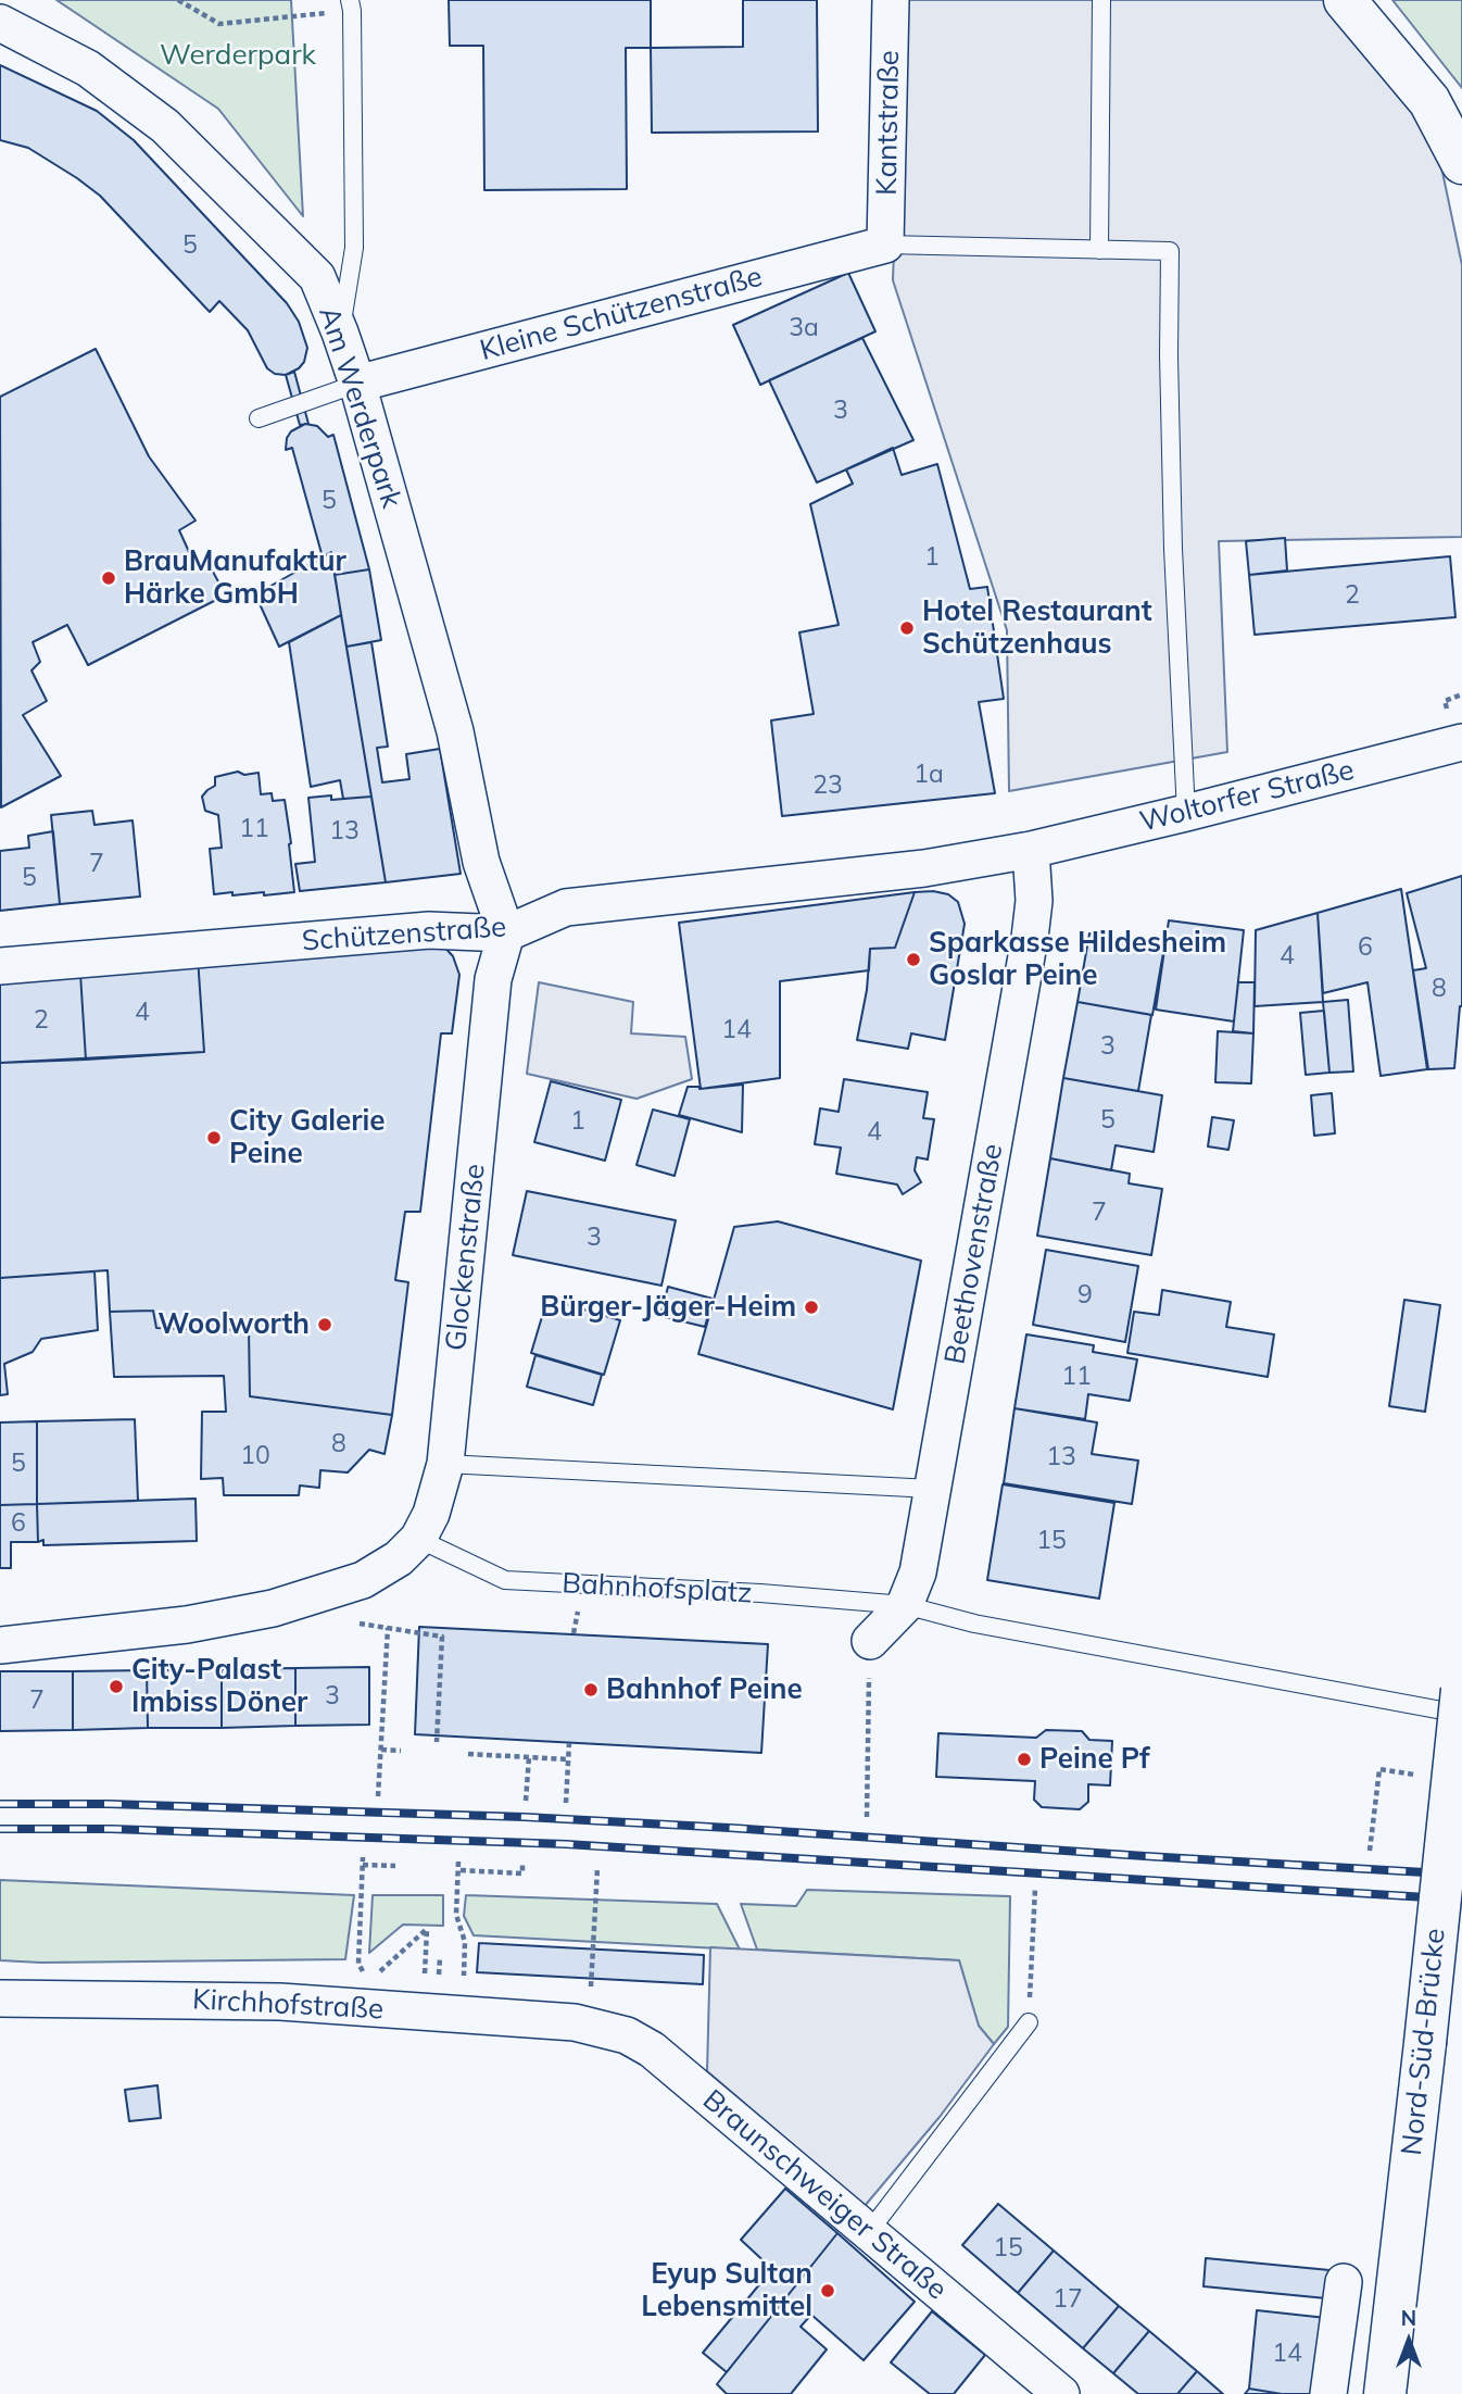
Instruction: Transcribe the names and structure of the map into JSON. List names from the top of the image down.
{
  "streets": {
    "street": [
      "Kantstraße",
      "Kleine Schützenstraße",
      "Am Werderpark",
      "Woltorfer Straße",
      "Schützenstraße",
      "Beethovenstraße",
      "Glockenstraße",
      "Kirchhofstraße",
      "Nord-Süd-Brücke",
      "Braunschweiger Straße"
    ],
    "lane": ["Bahnhofsplatz"]
  },
  "crossings": [
    ["Kantstraße", "Kleine Schützenstraße"],
    ["Kleine Schützenstraße", "Am Werderpark"],
    ["Am Werderpark", "Schützenstraße"],
    ["Am Werderpark", "Glockenstraße"],
    ["Woltorfer Straße", "Schützenstraße"],
    ["Woltorfer Straße", "Beethovenstraße"],
    ["Schützenstraße", "Beethovenstraße"],
    ["Schützenstraße", "Glockenstraße"],
    ["Beethovenstraße", "Bahnhofsplatz"],
    ["Glockenstraße", "Bahnhofsplatz"],
    ["Kirchhofstraße", "Braunschweiger Straße"]
  ],
  "parks": ["Werderpark"],
  "places": [
    "BrauManufaktur Härke GmbH",
    "Hotel Restaurant Schützenhaus",
    "Sparkasse Hildesheim Goslar Peine",
    "City Galerie Peine",
    "Bürger-Jäger-Heim",
    "Woolworth",
    "City-Palast Imbiss Döner",
    "Bahnhof Peine",
    "Peine Pf",
    "Eyup Sultan Lebensmittel"
  ],
  "house_numbers": [
    "5",
    "3a",
    "3",
    "5",
    "1",
    "2",
    "1a",
    "23",
    "11",
    "13",
    "7",
    "5",
    "6",
    "4",
    "8",
    "4",
    "2",
    "14",
    "3",
    "5",
    "1",
    "4",
    "7",
    "3",
    "9",
    "11",
    "8",
    "10",
    "13",
    "5",
    "6",
    "15",
    "3",
    "7",
    "15",
    "17",
    "14"
  ],
  "north": "top"
}
